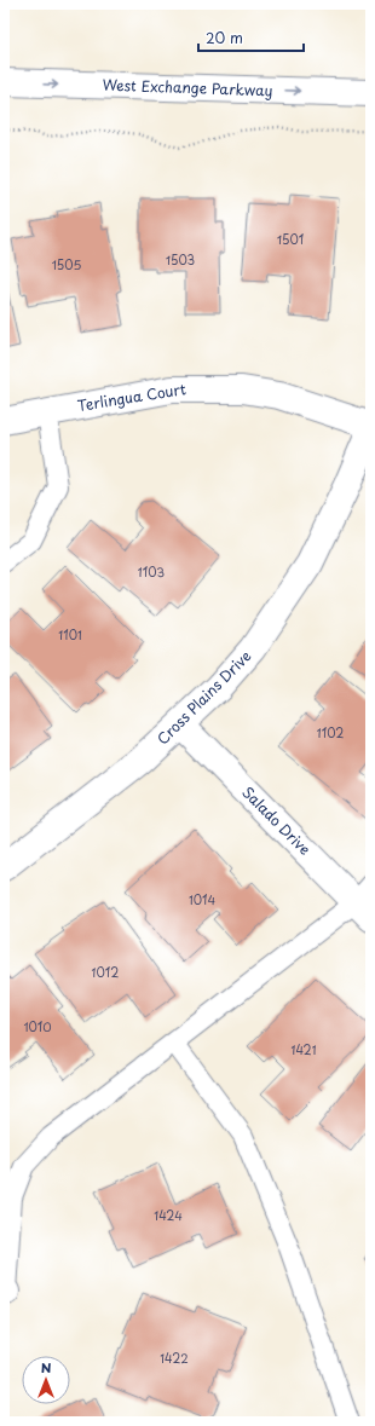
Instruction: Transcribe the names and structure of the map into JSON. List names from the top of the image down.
{
  "streets": {
    "street": [
      "West Exchange Parkway",
      "Terlingua Court",
      "Cross Plains Drive",
      "Salado Drive"
    ]
  },
  "crossings": [
    ["Terlingua Court", "Cross Plains Drive"],
    ["Cross Plains Drive", "Salado Drive"]
  ],
  "one_way": ["West Exchange Parkway"],
  "house_numbers": [
    "1501",
    "1503",
    "1505",
    "1103",
    "1101",
    "1102",
    "1014",
    "1012",
    "1010",
    "1421",
    "1424",
    "1422"
  ],
  "scale_bar": "20 m",
  "north": "top"
}
